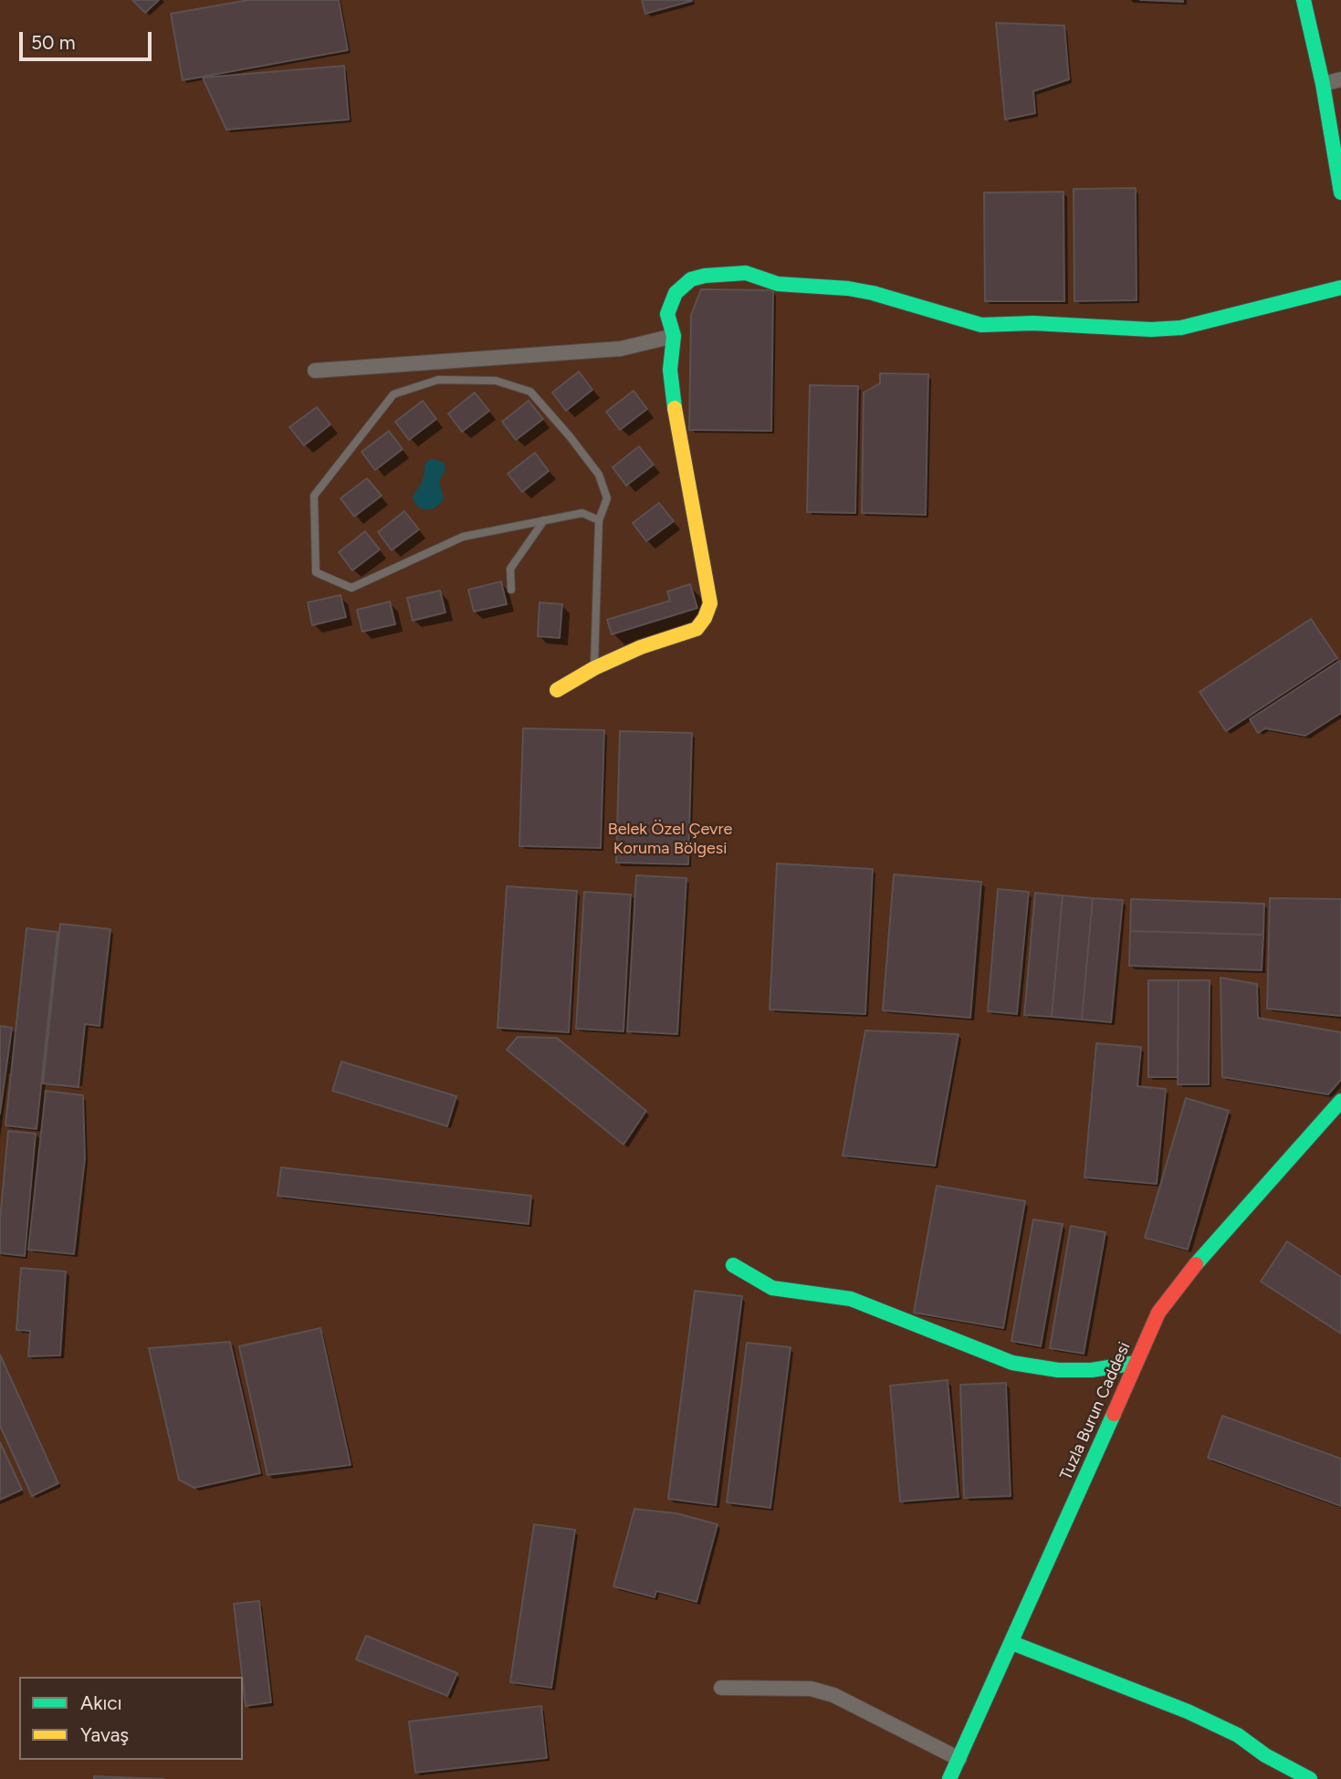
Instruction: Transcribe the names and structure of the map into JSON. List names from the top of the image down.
{
  "streets": {
    "street": ["Tuzla Burun Caddesi"]
  },
  "parks": ["Belek Özel Çevre Koruma Bölgesi"],
  "legend": ["Akıcı", "Yavaş"],
  "scale_bar": "50 m"
}
